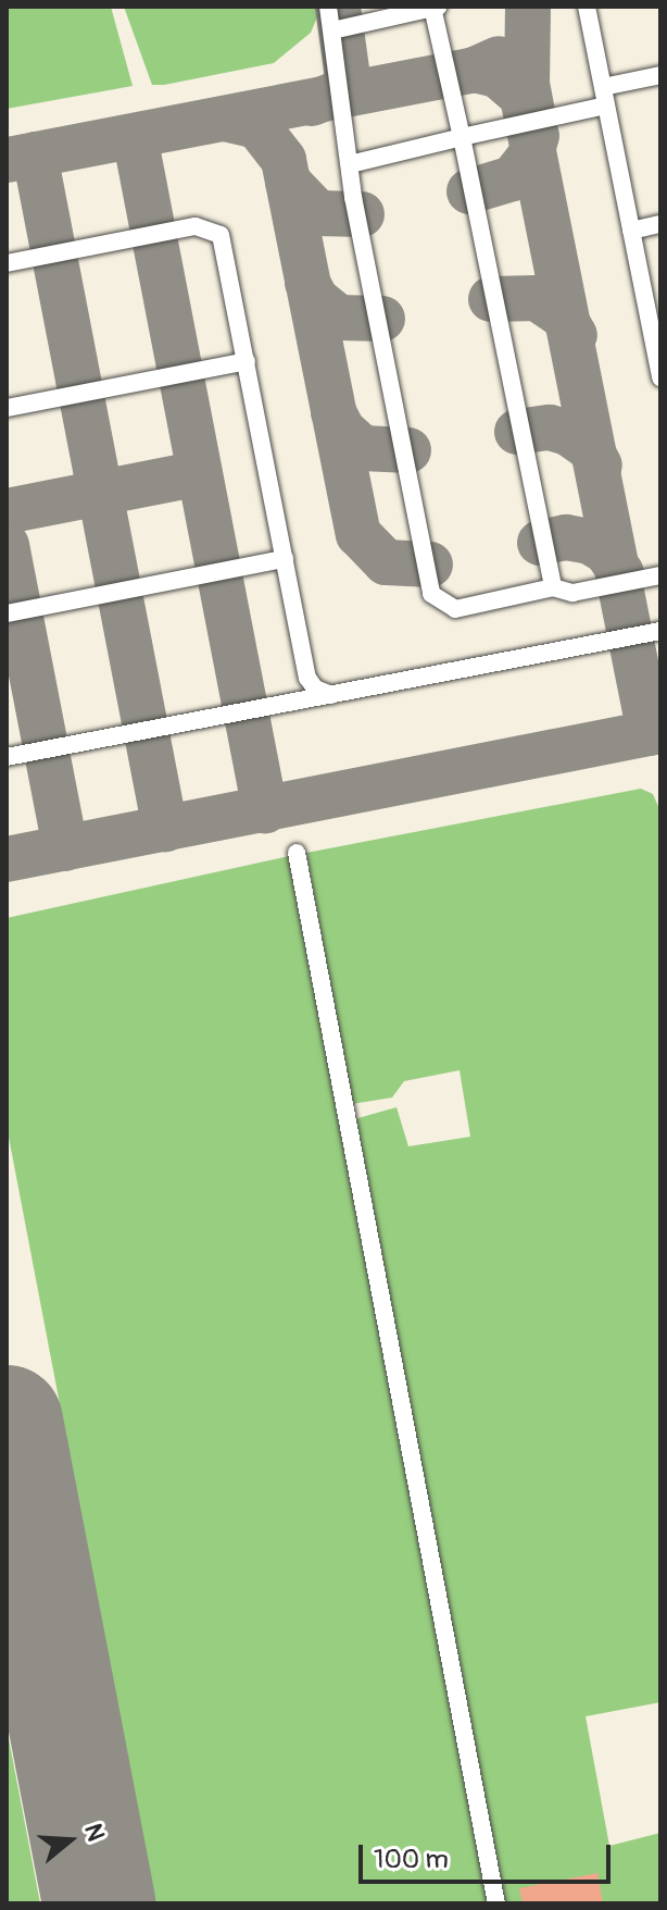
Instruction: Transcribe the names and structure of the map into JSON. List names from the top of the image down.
{
  "scale_bar": "100 m",
  "north": "right"
}
